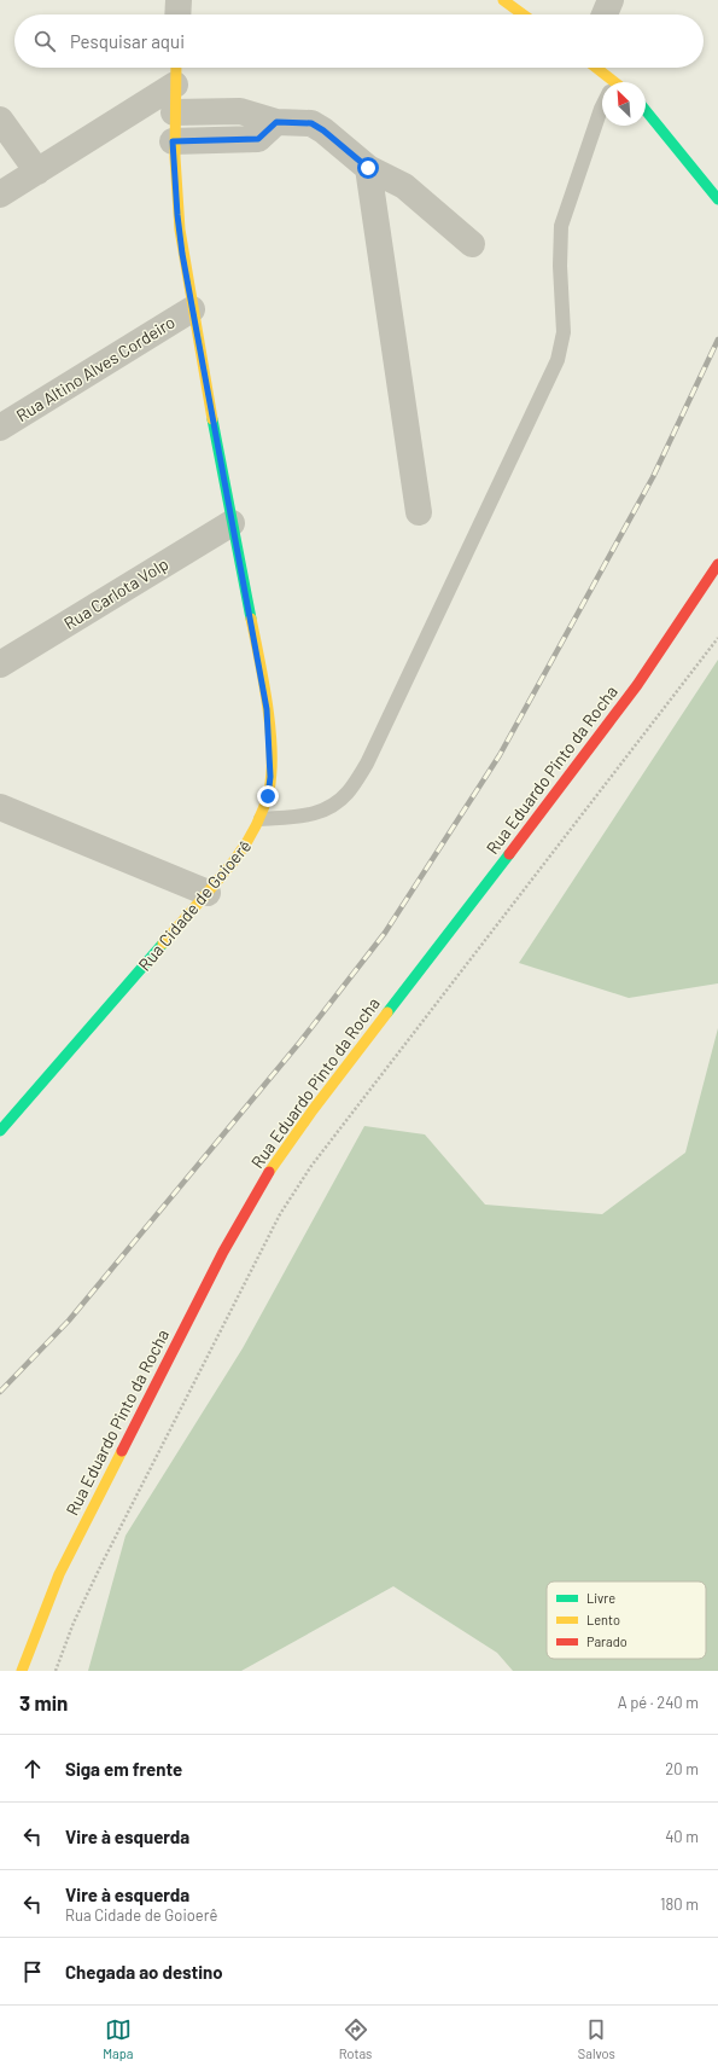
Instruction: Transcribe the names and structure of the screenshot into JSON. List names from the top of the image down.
{
  "streets": {
    "main road": ["Rua Eduardo Pinto da Rocha", "Rua Cidade de Goioerê"],
    "street": ["Rua Altino Alves Cordeiro", "Rua Carlota Volp"]
  },
  "crossings": [
    ["Rua Altino Alves Cordeiro", "Rua Cidade de Goioerê"],
    ["Rua Carlota Volp", "Rua Cidade de Goioerê"]
  ],
  "legend": ["Livre", "Lento", "Parado"],
  "north": "top left",
  "page": {
    "search": "Pesquisar aqui",
    "heading": ["3 min", "A pé · 240 m"],
    "list": [
      ["Siga em frente", "20 m"],
      ["Vire à esquerda", "40 m"],
      ["Vire à esquerda", "Rua Cidade de Goioerê", "180 m"],
      "Chegada ao destino"
    ],
    "nav": ["Mapa", "Rotas", "Salvos"]
  }
}
